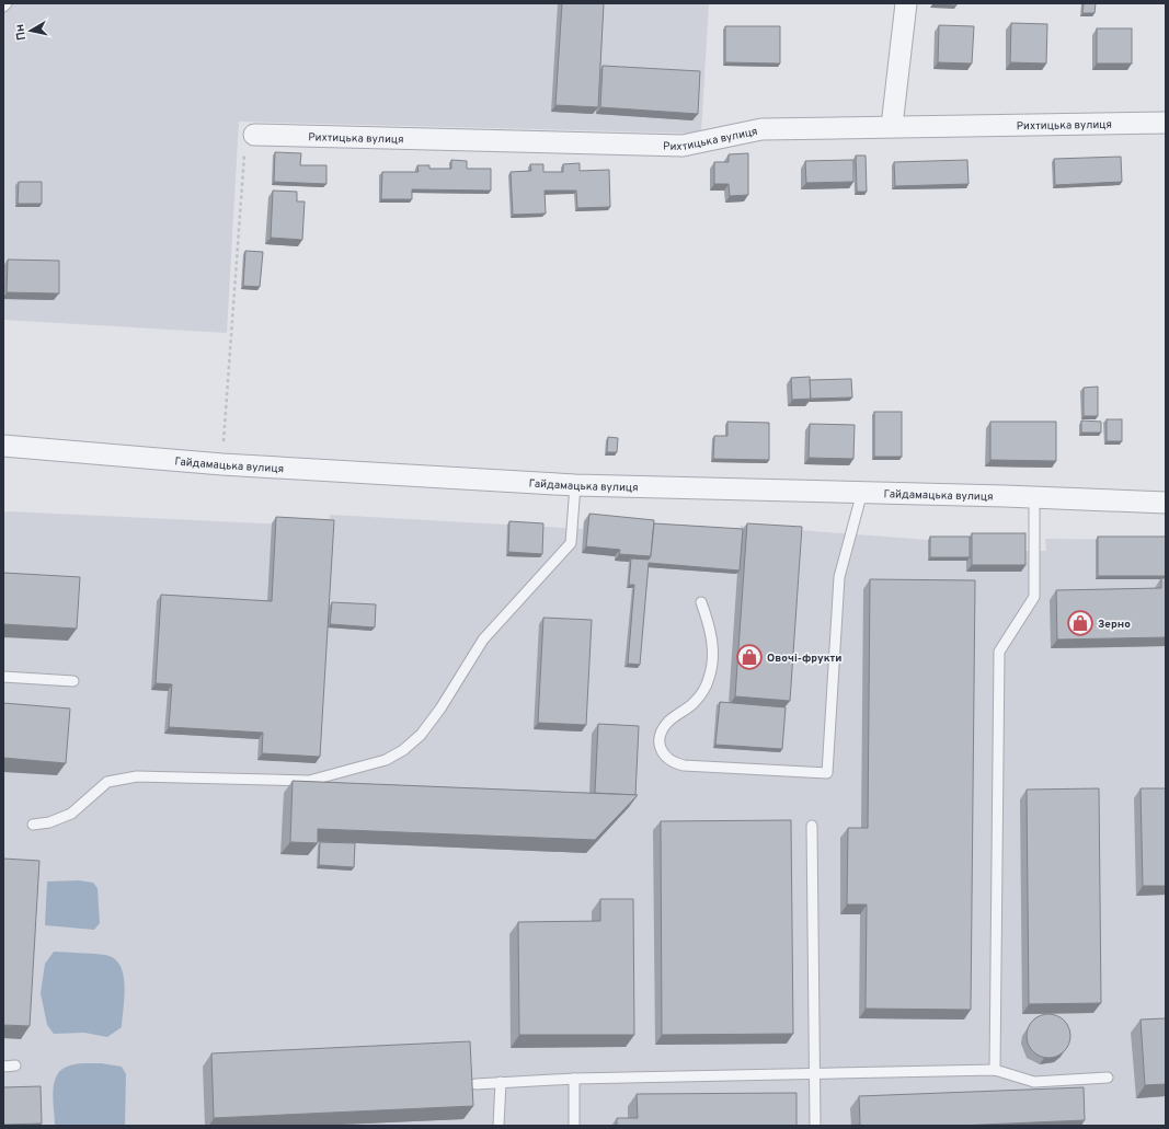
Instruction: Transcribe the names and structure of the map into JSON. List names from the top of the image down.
{
  "streets": {
    "street": ["Рихтицька вулиця", "Гайдамацька вулиця"]
  },
  "places": {
    "shop": ["Зерно", "Овочі-фрукти"]
  },
  "north": "left"
}
